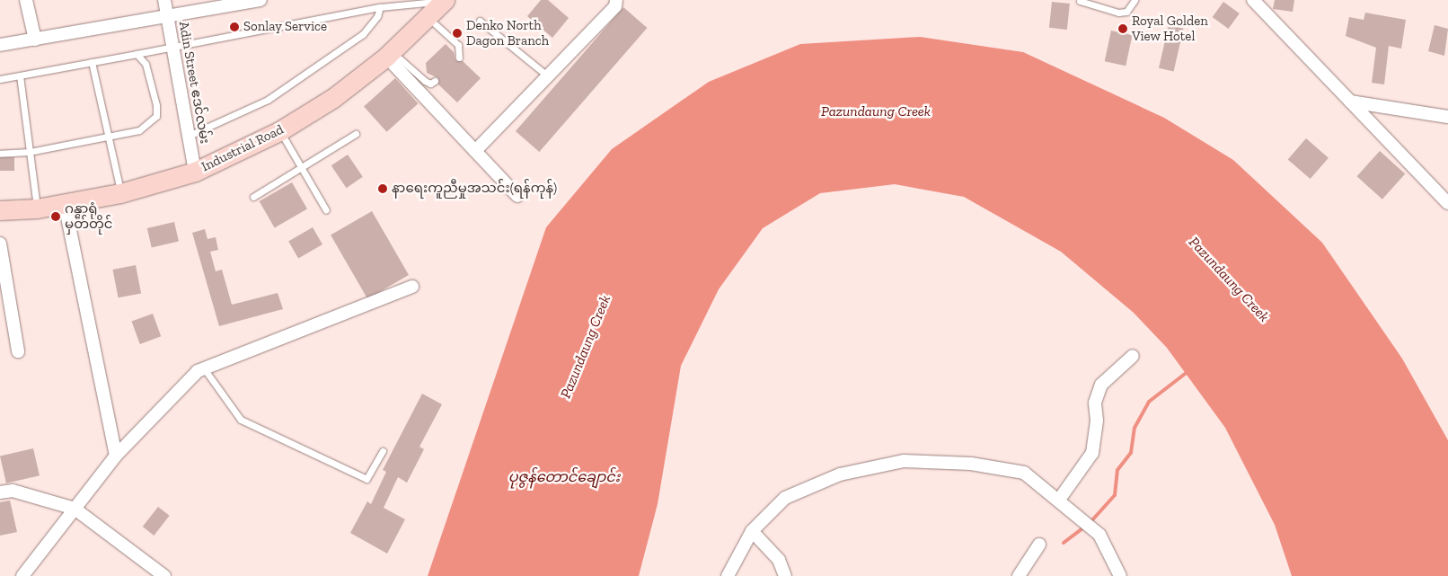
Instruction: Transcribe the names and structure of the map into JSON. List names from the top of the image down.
{
  "streets": {
    "main road": ["Industrial Road"],
    "street": ["Adin Street ဧဒင်လမ်း"]
  },
  "crossings": [
    ["Adin Street ဧဒင်လမ်း", "Industrial Road"]
  ],
  "water": ["Pazundaung Creek", "ပုဇွန်တောင်ချောင်း"],
  "places": [
    "Sonlay Service",
    "Royal Golden View Hotel",
    "Denko North Dagon Branch",
    "နာရေးကူညီမှုအသင်း(ရန်ကုန်)",
    "ဂန္ဓာရုံ မှတ်တိုင်"
  ]
}
